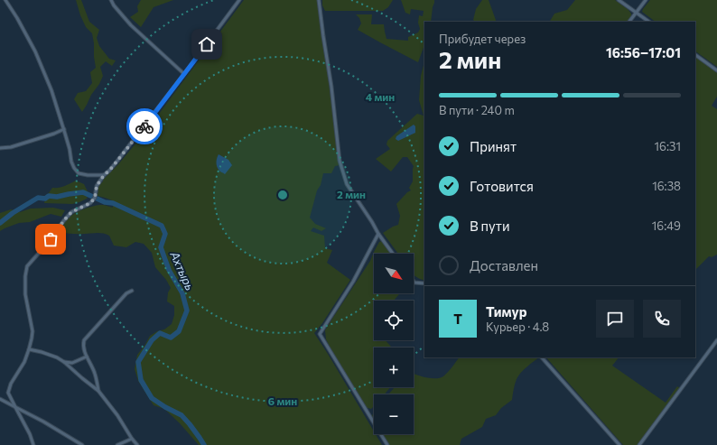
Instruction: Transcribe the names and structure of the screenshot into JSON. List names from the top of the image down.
{
  "water": ["Ахтырь"],
  "north": "bottom right",
  "page": {
    "heading": ["2 мин", "Прибудет через", "16:56–17:01"],
    "panel": ["Тимур", "Курьер · 4.8"],
    "bar": "В пути · 240 m",
    "list": [
      ["Принят", "16:31"],
      ["Готовится", "16:38"],
      ["В пути", "16:49"],
      "Доставлен"
    ],
    "map_buttons": ["+", "−"],
    "round": "Т"
  },
  "rings": ["4 мин", "2 мин", "6 мин"]
}
